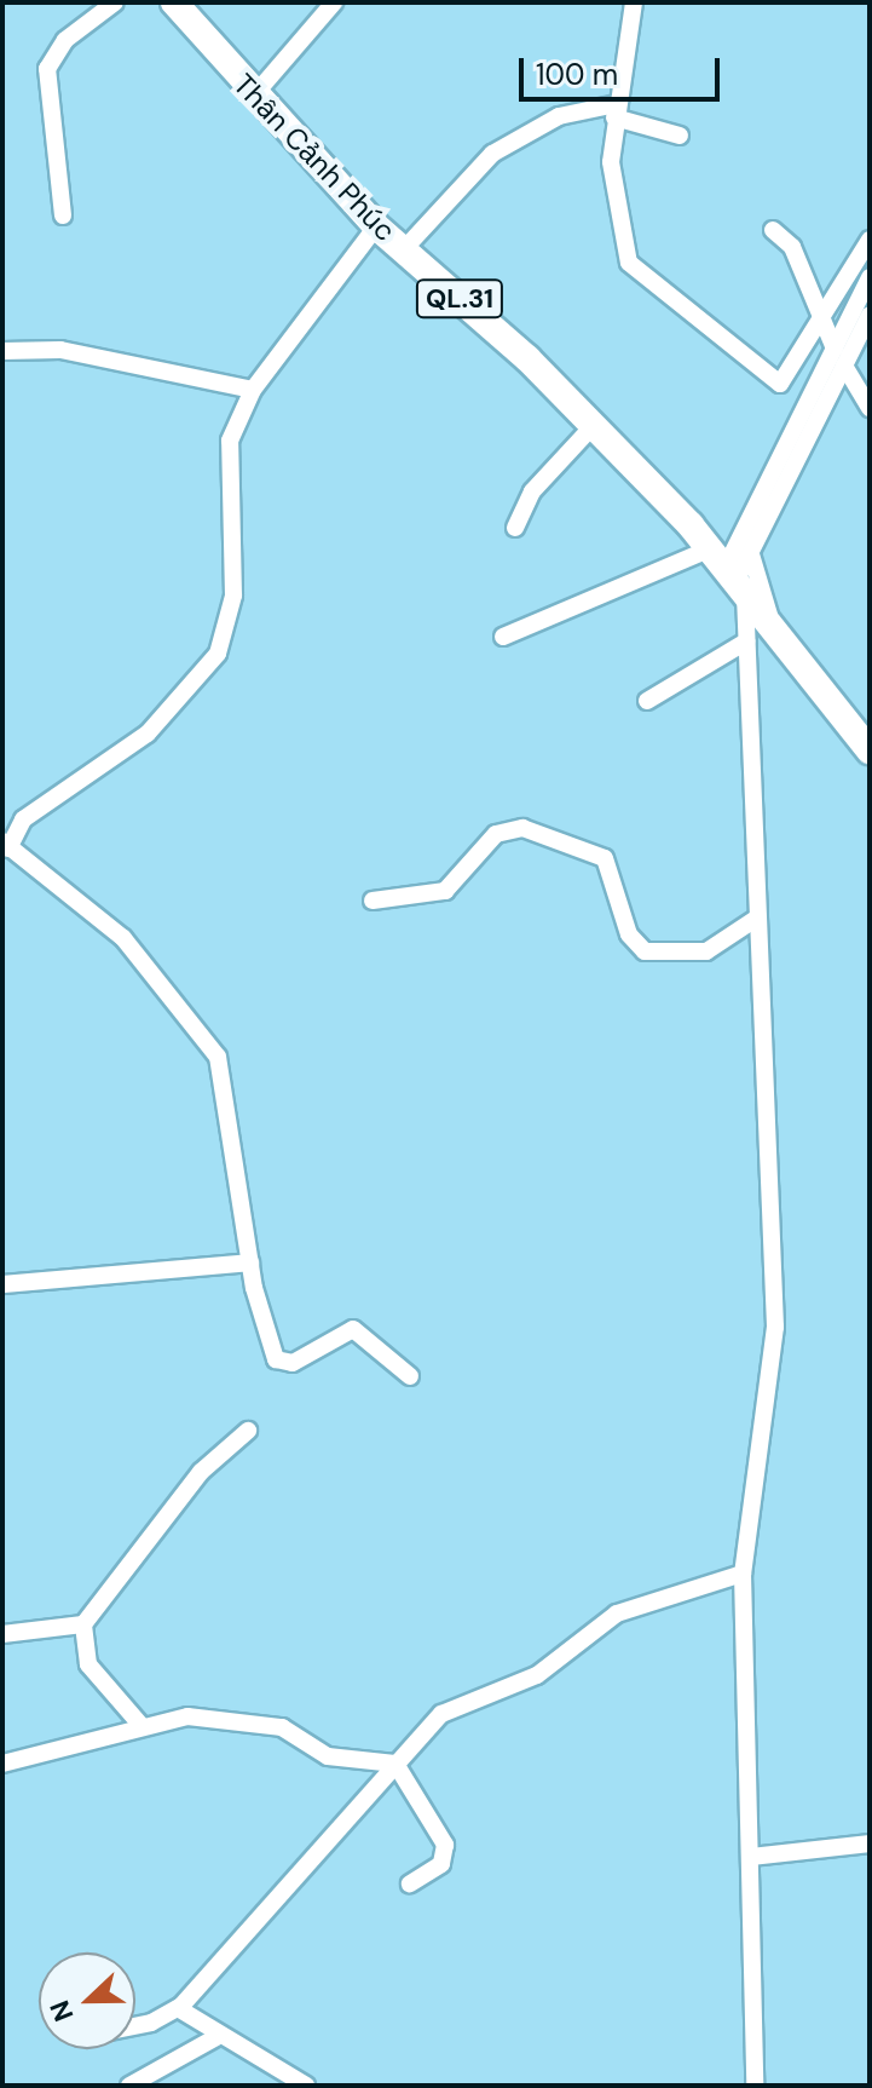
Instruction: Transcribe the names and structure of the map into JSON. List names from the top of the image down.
{
  "streets": {
    "highway": ["Thân Cảnh Phúc", "QL.31"]
  },
  "crossings": [
    ["Thân Cảnh Phúc", "QL.31"]
  ],
  "scale_bar": "100 m",
  "north": "left"
}
